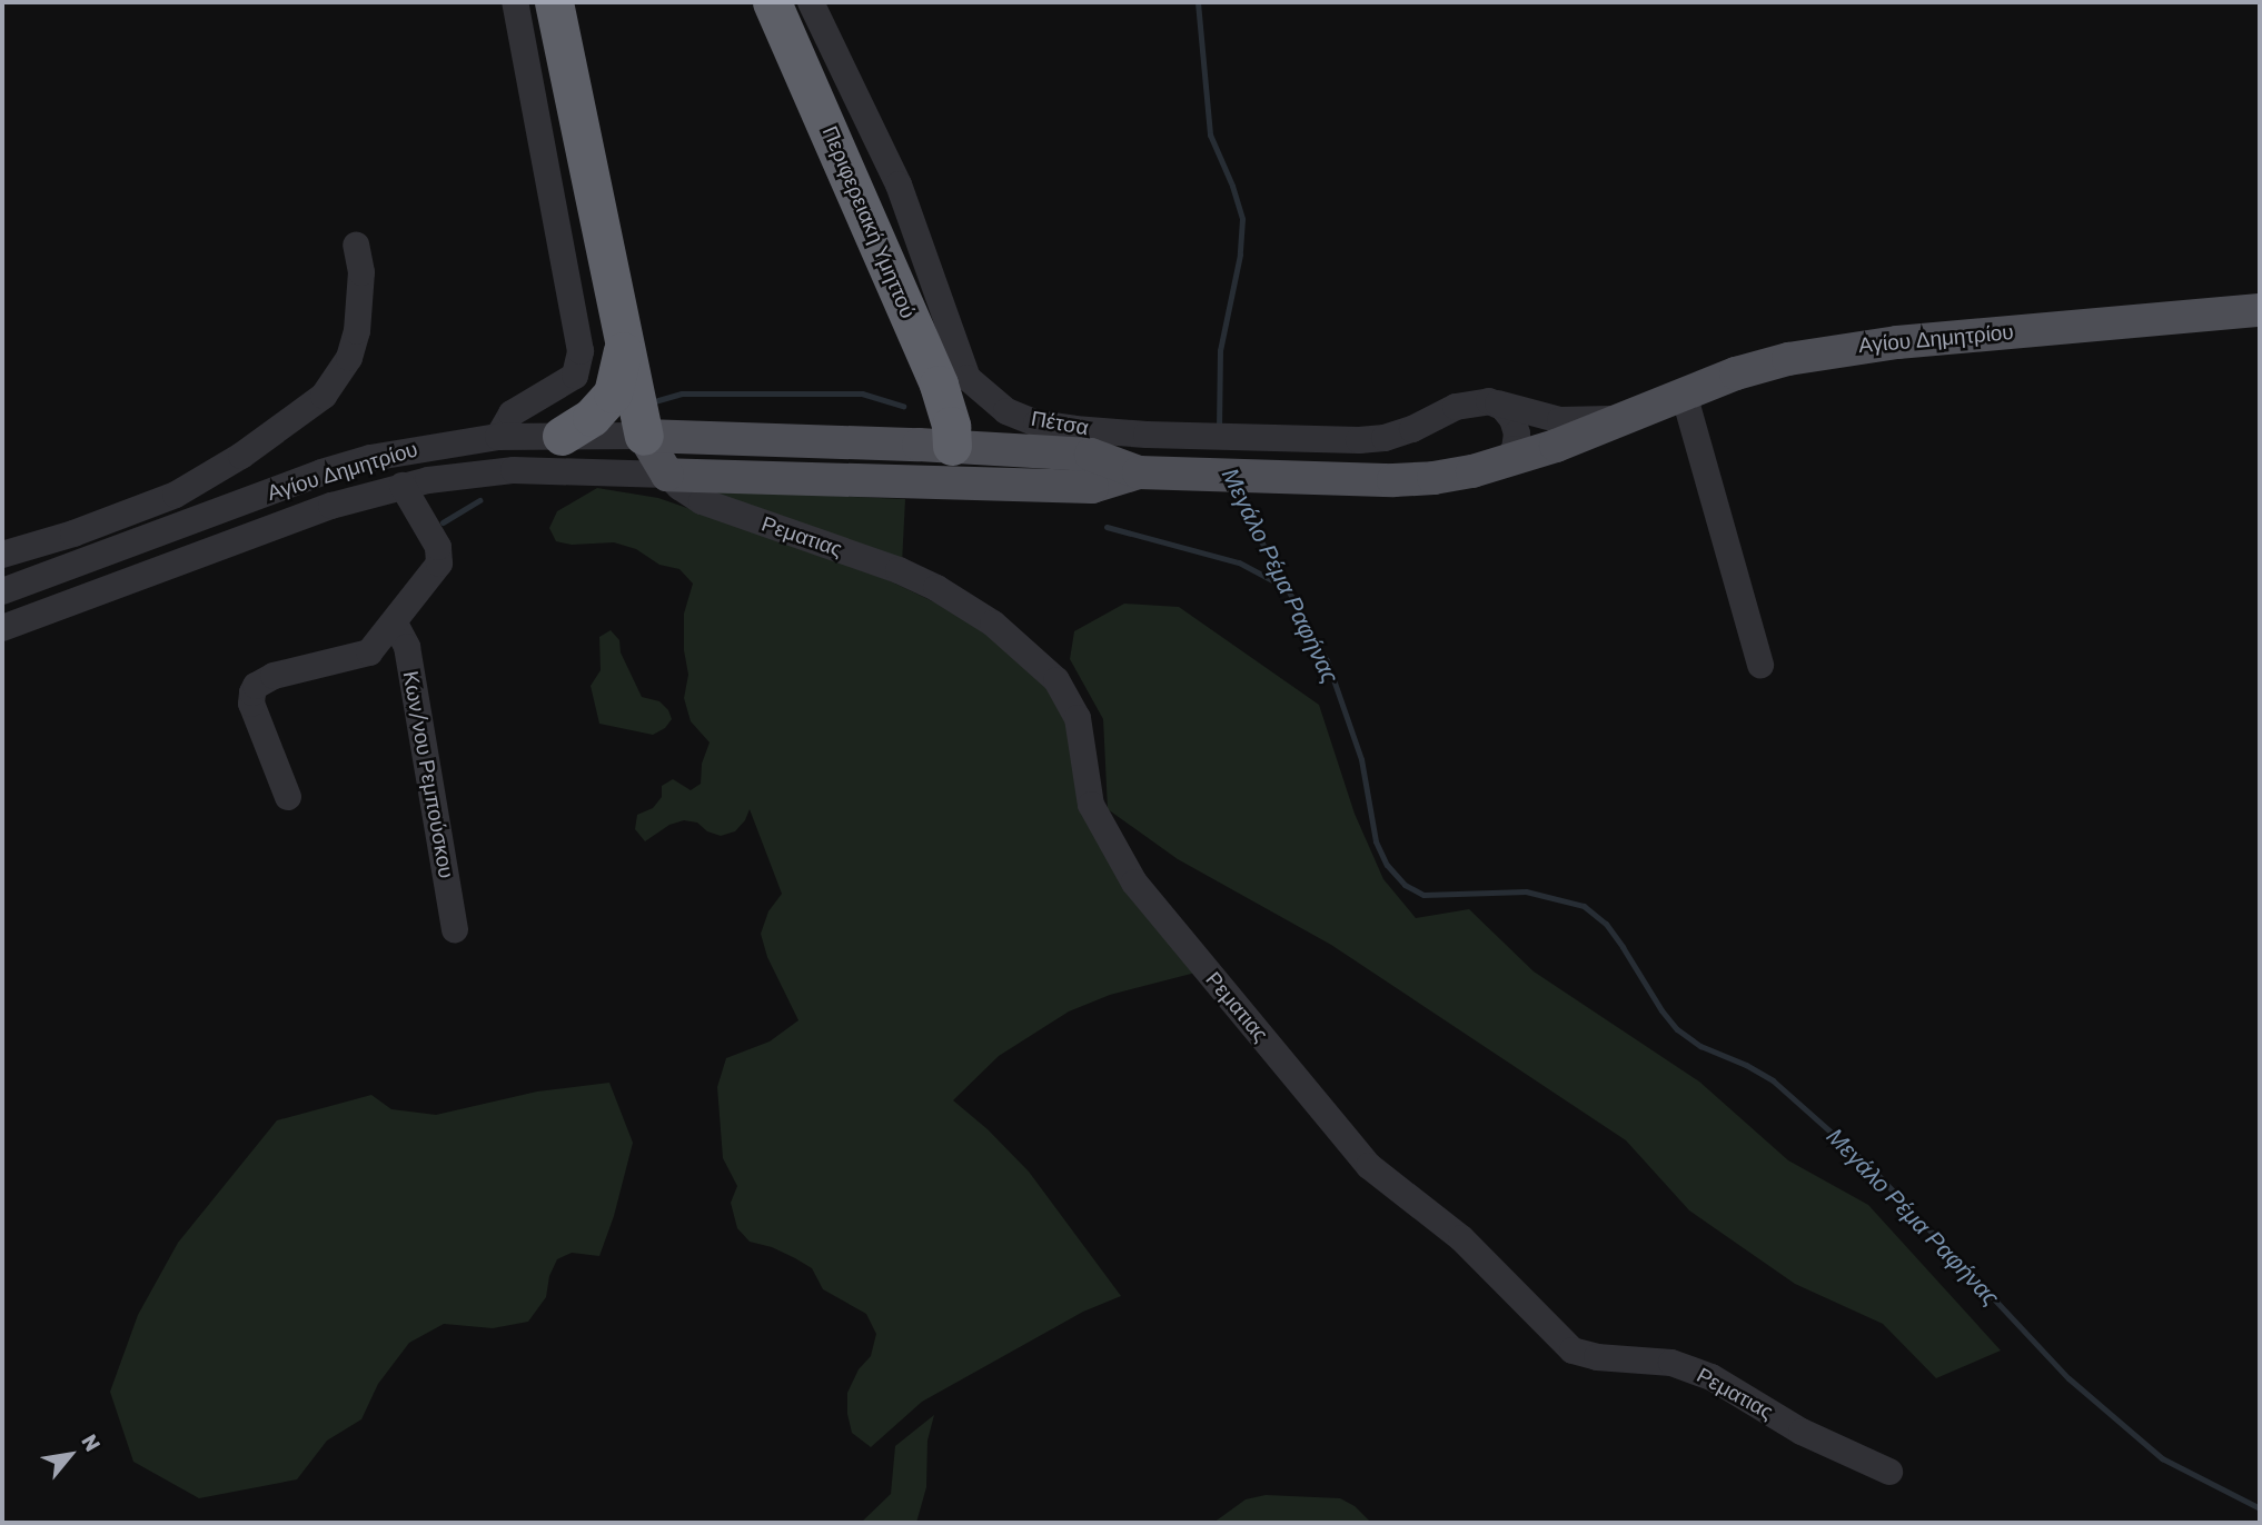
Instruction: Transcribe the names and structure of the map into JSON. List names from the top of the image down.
{
  "streets": {
    "highway": ["Περιφερειακή Υμηττού"],
    "main road": ["Αγίου Δημητρίου", "Πέτσα"],
    "street": ["Ρεματιας", "Κων/νου Ρεμπούσκου"]
  },
  "crossings": [
    ["Περιφερειακή Υμηττού", "Πέτσα"],
    ["Αγίου Δημητρίου", "Πέτσα"],
    ["Αγίου Δημητρίου", "Ρεματιας"],
    ["Πέτσα", "Ρεματιας"]
  ],
  "water": ["Μεγάλο Ρέμα Ραφήνας"],
  "north": "top right"
}
